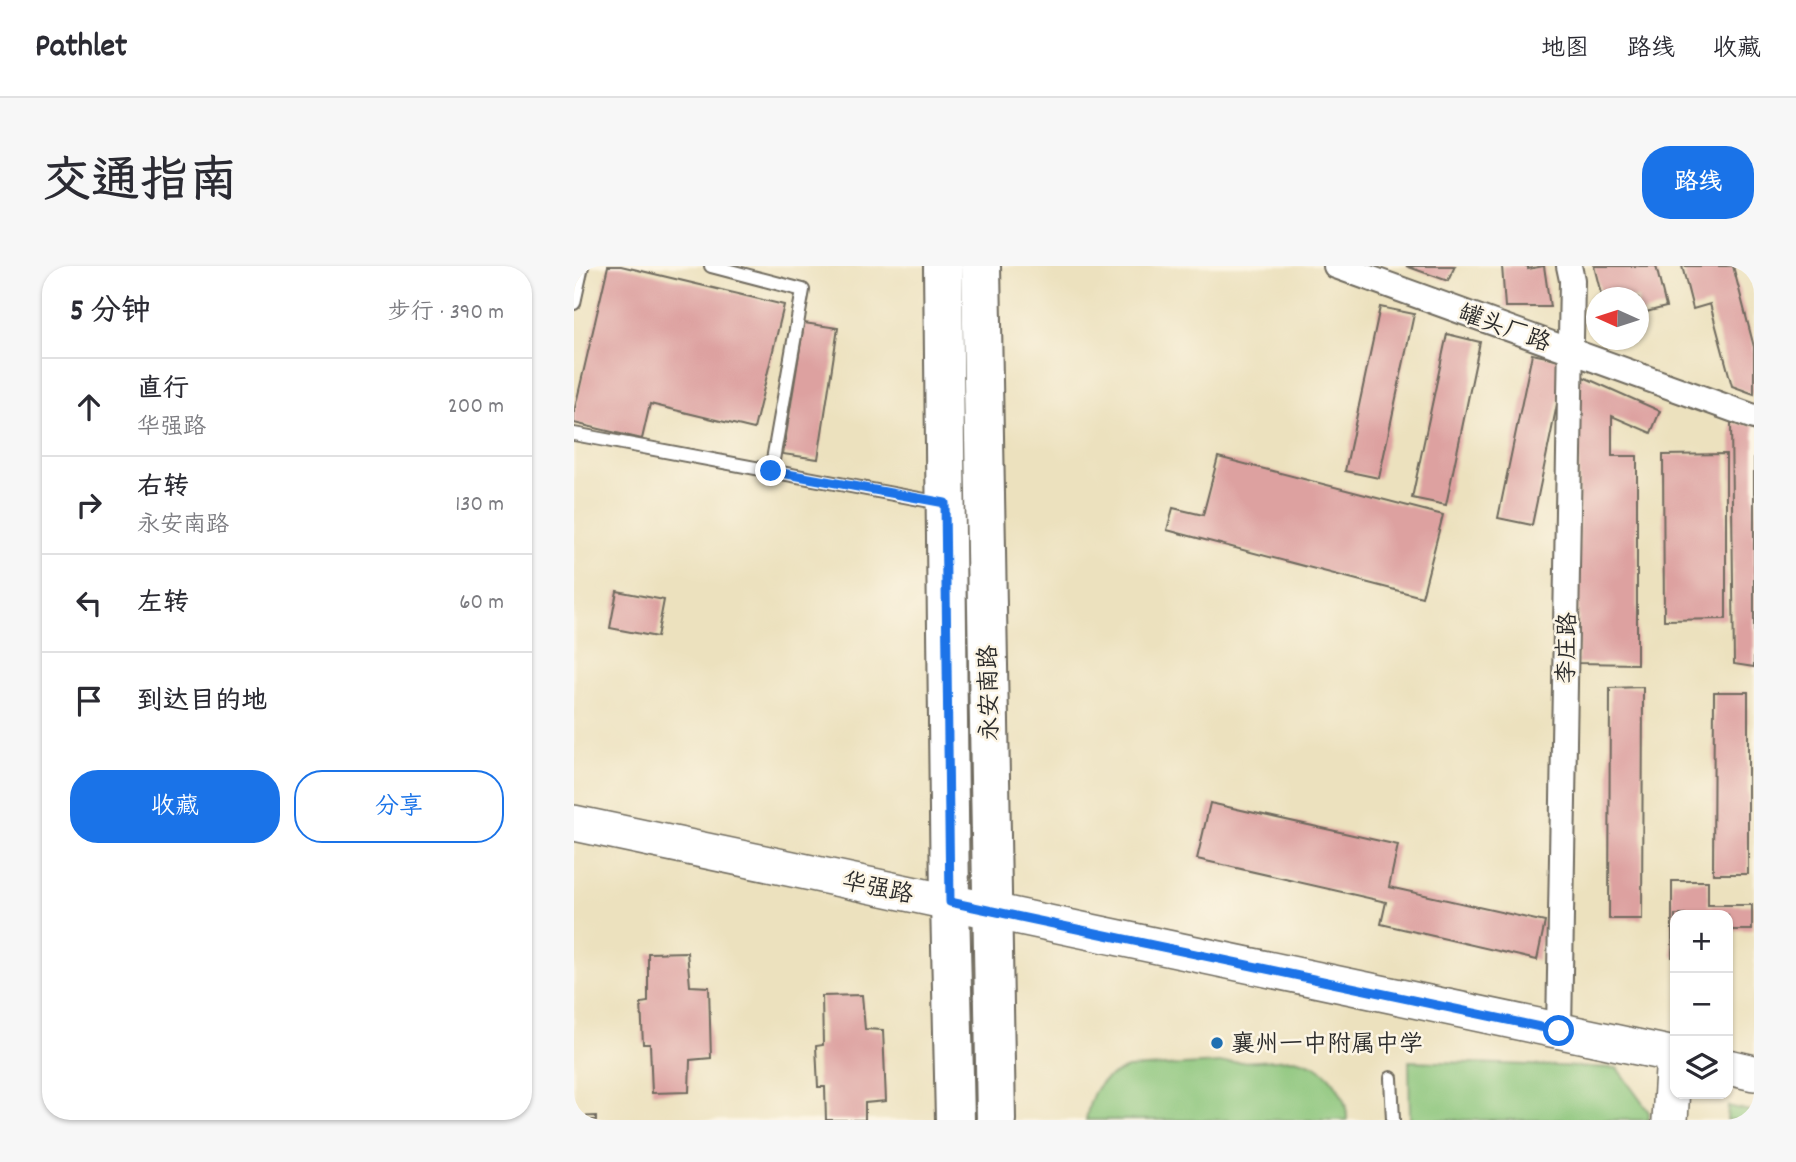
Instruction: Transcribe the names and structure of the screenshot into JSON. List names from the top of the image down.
{
  "streets": {
    "main road": ["永安南路"],
    "street": ["罐头厂路", "李庄路", "华强路"]
  },
  "crossings": [
    ["罐头厂路", "李庄路"],
    ["李庄路", "华强路"],
    ["永安南路", "华强路"]
  ],
  "places": ["襄州一中附属中学"],
  "north": "left",
  "page": {
    "header": "Pathlet",
    "nav": ["地图", "路线", "收藏"],
    "title": "交通指南",
    "buttons": [
      "路线",
      ["收藏", "分享"]
    ],
    "heading": ["5 分钟", "步行 · 390 m"],
    "list": [
      ["直行", "华强路", "200 m"],
      ["右转", "永安南路", "130 m"],
      ["左转", "60 m"],
      "到达目的地"
    ],
    "map_buttons": ["+", "−"]
  }
}
